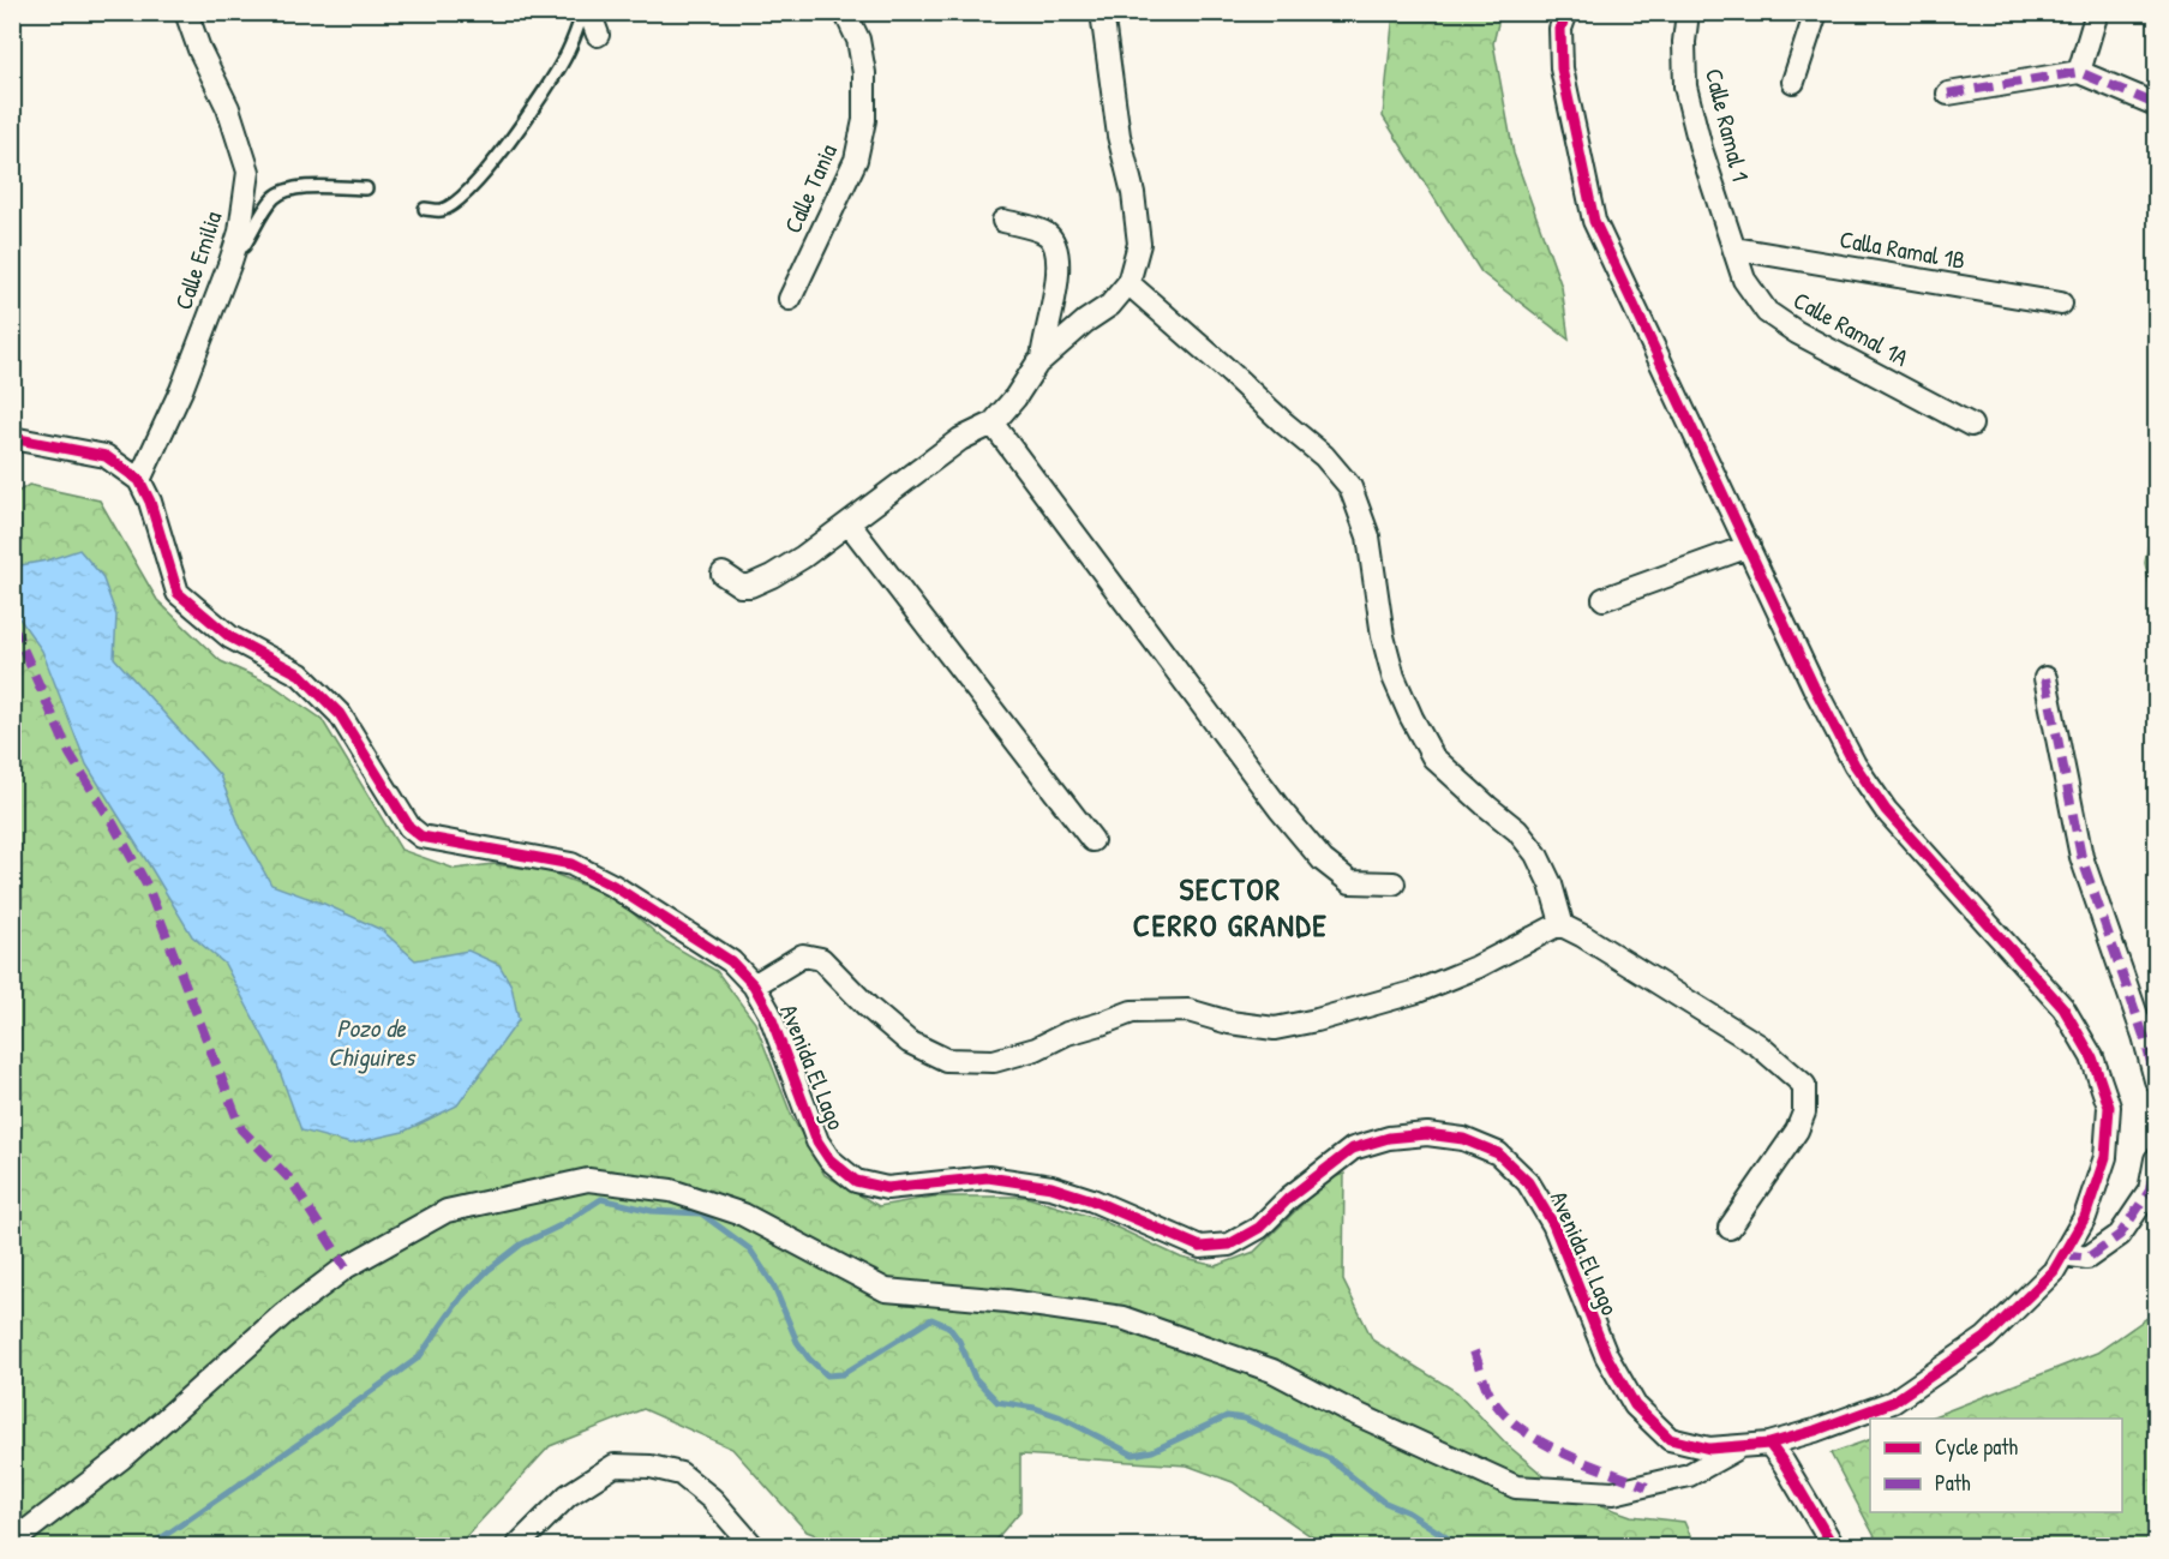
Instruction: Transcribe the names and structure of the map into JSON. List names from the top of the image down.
{
  "streets": {
    "street": [
      "Calle Ramal 1",
      "Calle Tania",
      "Calla Ramal 1B",
      "Calle Emilia",
      "Calle Ramal 1A",
      "Avenida El Lago"
    ]
  },
  "crossings": [
    ["Calle Ramal 1", "Calla Ramal 1B"],
    ["Calle Ramal 1", "Calle Ramal 1A"],
    ["Calla Ramal 1B", "Calle Ramal 1A"],
    ["Calle Emilia", "Avenida El Lago"]
  ],
  "districts": ["SECTOR CERRO GRANDE"],
  "water": ["Pozo de Chiguires"],
  "legend": ["Cycle path", "Path"]
}
